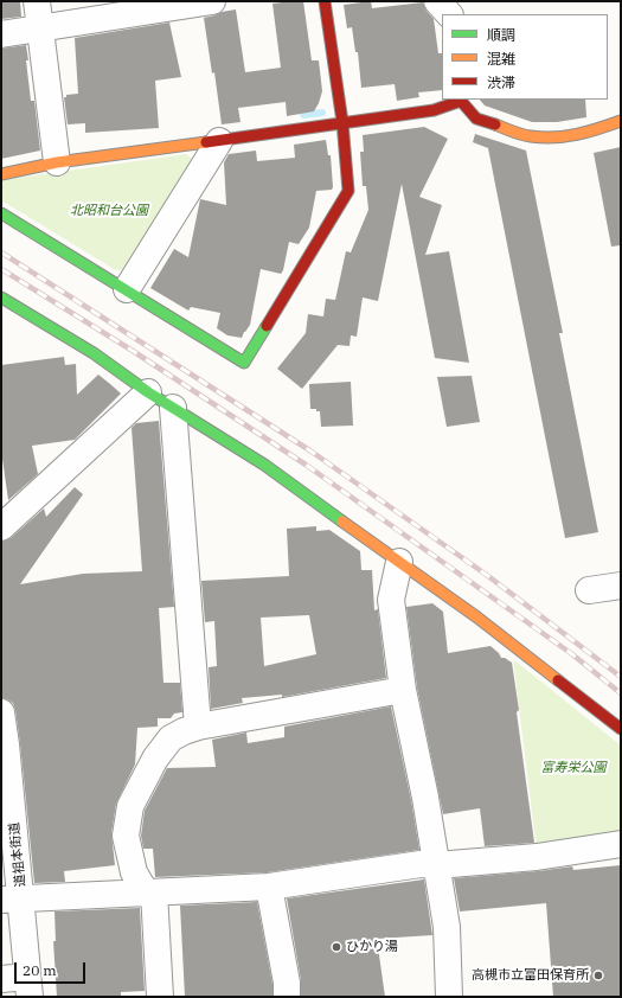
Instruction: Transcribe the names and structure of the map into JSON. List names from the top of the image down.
{
  "streets": {
    "street": ["道祖本街道"]
  },
  "parks": ["北昭和台公園", "富寿栄公園"],
  "places": ["ひかり湯", "高槻市立富田保育所"],
  "legend": ["順調", "混雑", "渋滞"],
  "scale_bar": "20 m"
}
